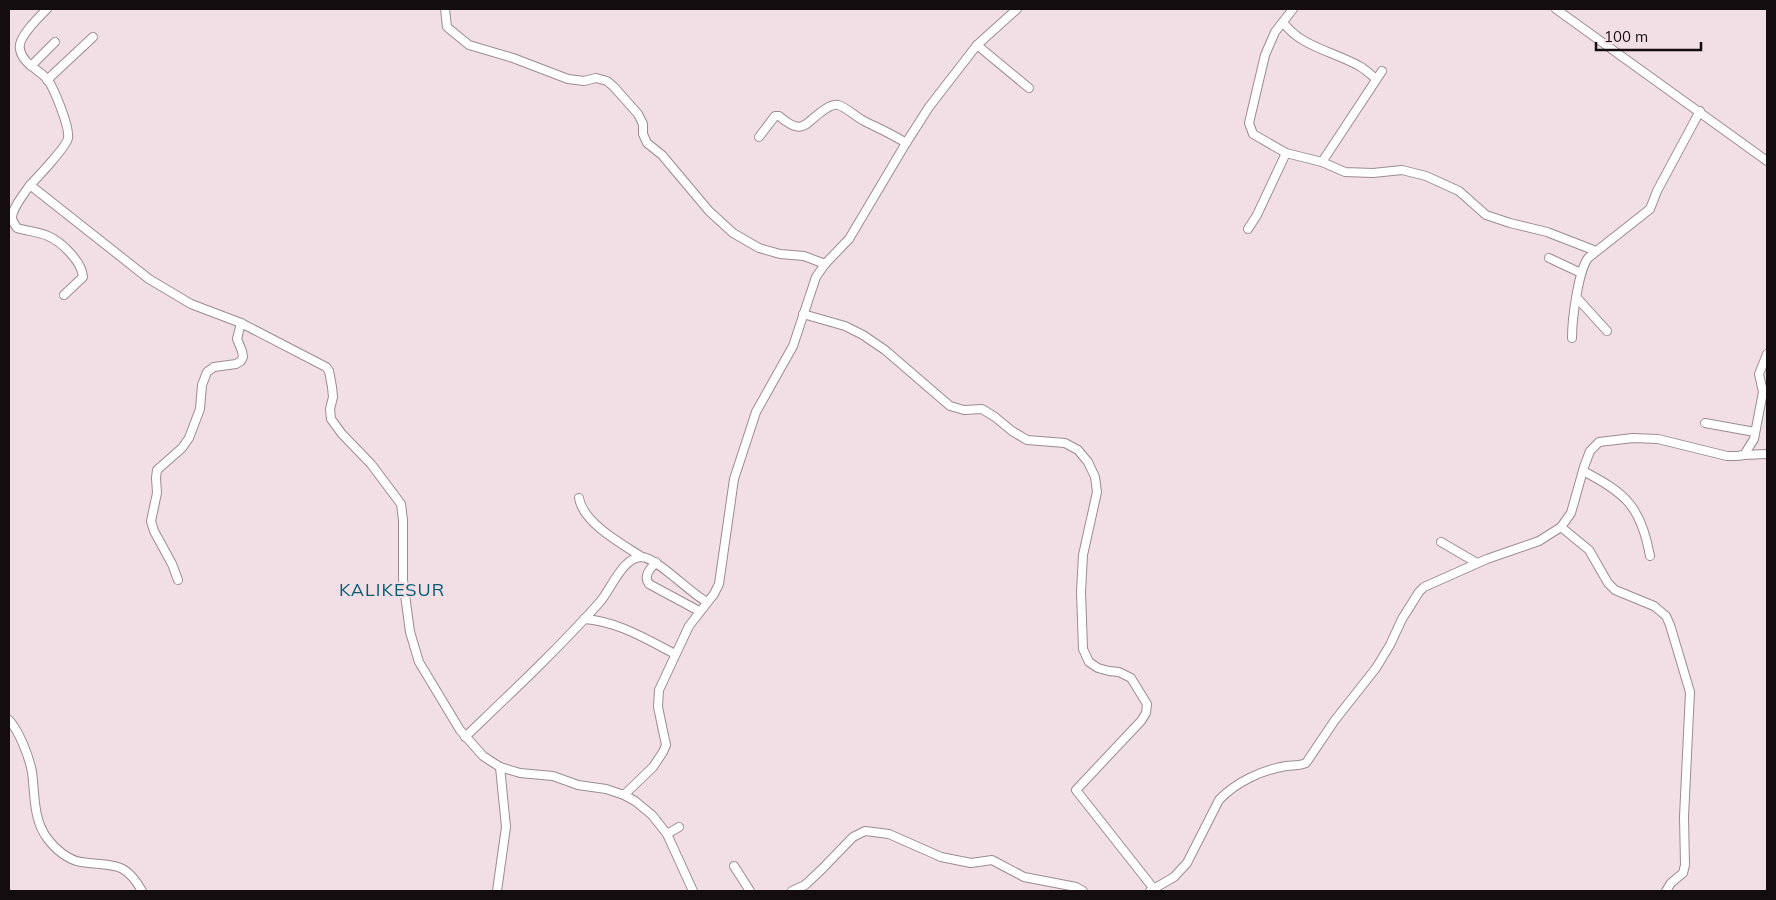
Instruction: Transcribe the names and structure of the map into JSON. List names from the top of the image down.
{
  "districts": ["KALIKESUR"],
  "scale_bar": "100 m"
}
